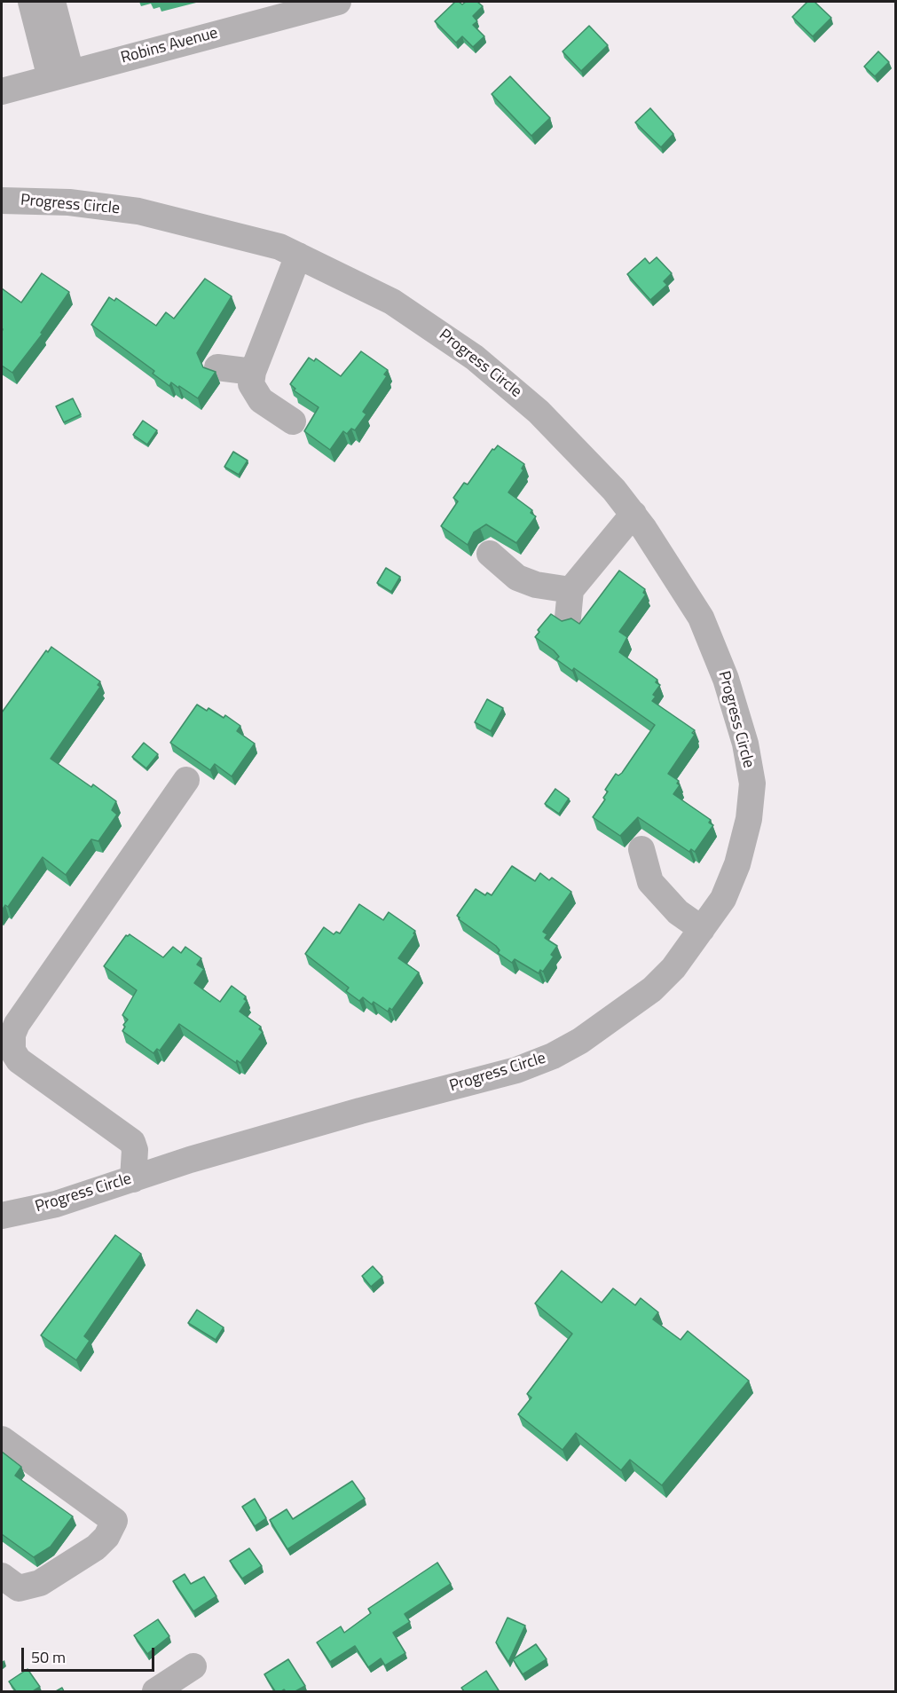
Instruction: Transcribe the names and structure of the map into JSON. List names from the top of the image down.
{
  "streets": {
    "street": ["Robins Avenue", "Progress Circle"]
  },
  "scale_bar": "50 m"
}
